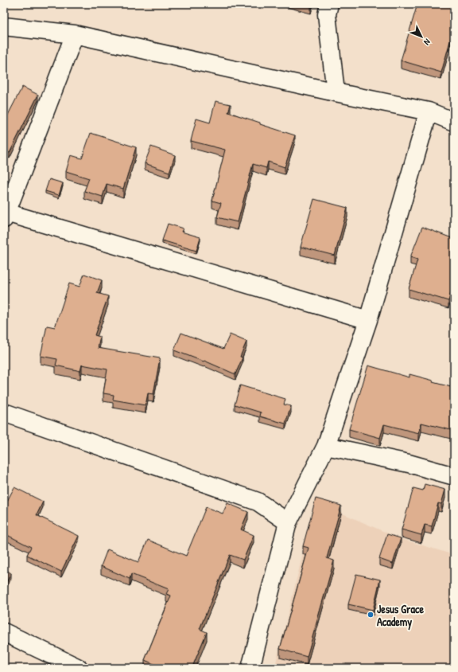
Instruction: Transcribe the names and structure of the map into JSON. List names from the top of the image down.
{
  "places": ["Jesus Grace Academy"],
  "north": "bottom right"
}
